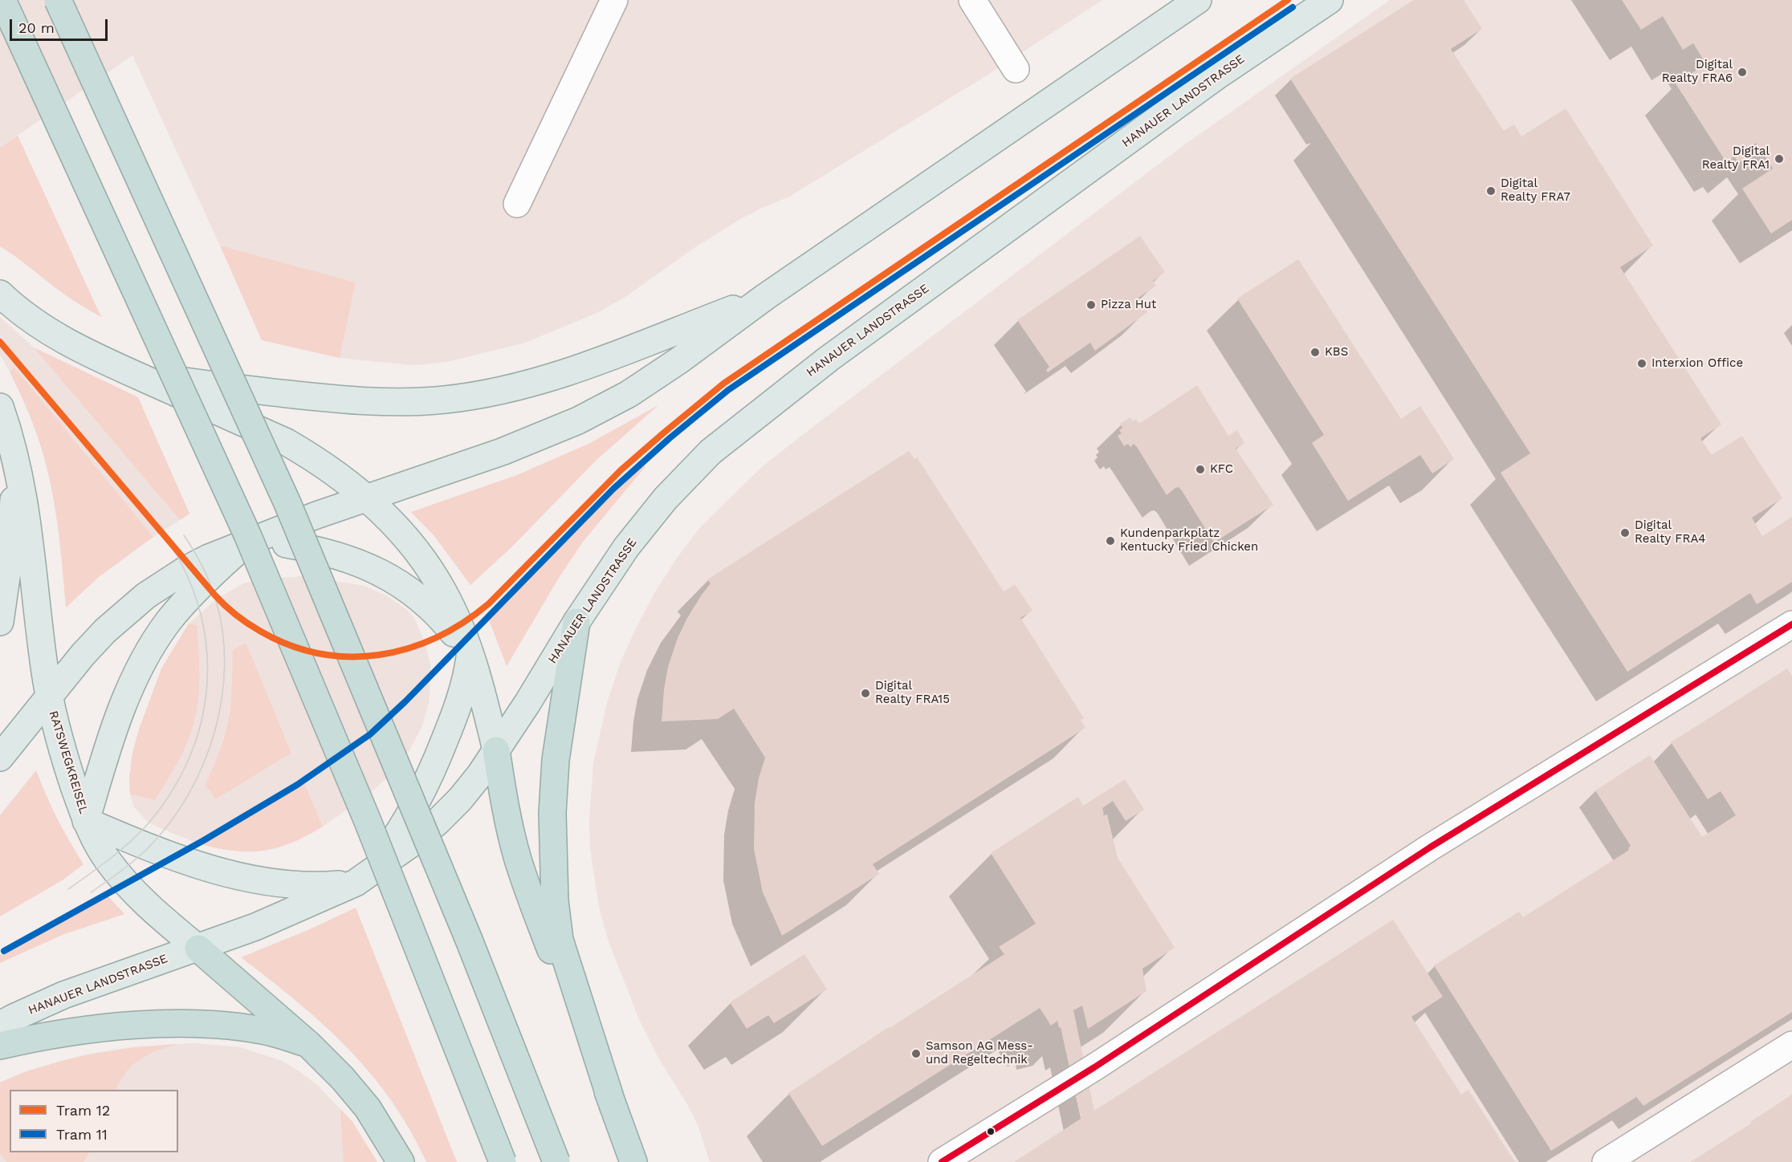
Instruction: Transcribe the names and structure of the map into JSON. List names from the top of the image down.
{
  "streets": {
    "main road": ["HANAUER LANDSTRASSE", "RATSWEGKREISEL"]
  },
  "crossings": [
    ["HANAUER LANDSTRASSE", "RATSWEGKREISEL"]
  ],
  "places": [
    "Digital Realty FRA6",
    "Digital Realty FRA1",
    "Digital Realty FRA7",
    "Pizza Hut",
    "KBS",
    "Interxion Office",
    "KFC",
    "Digital Realty FRA4",
    "Kundenparkplatz Kentucky Fried Chicken",
    "Digital Realty FRA15",
    "Samson AG Mess- und Regeltechnik"
  ],
  "lines": ["tram line 12", "tram line 11"],
  "legend": ["Tram 12", "Tram 11"],
  "scale_bar": "20 m"
}
